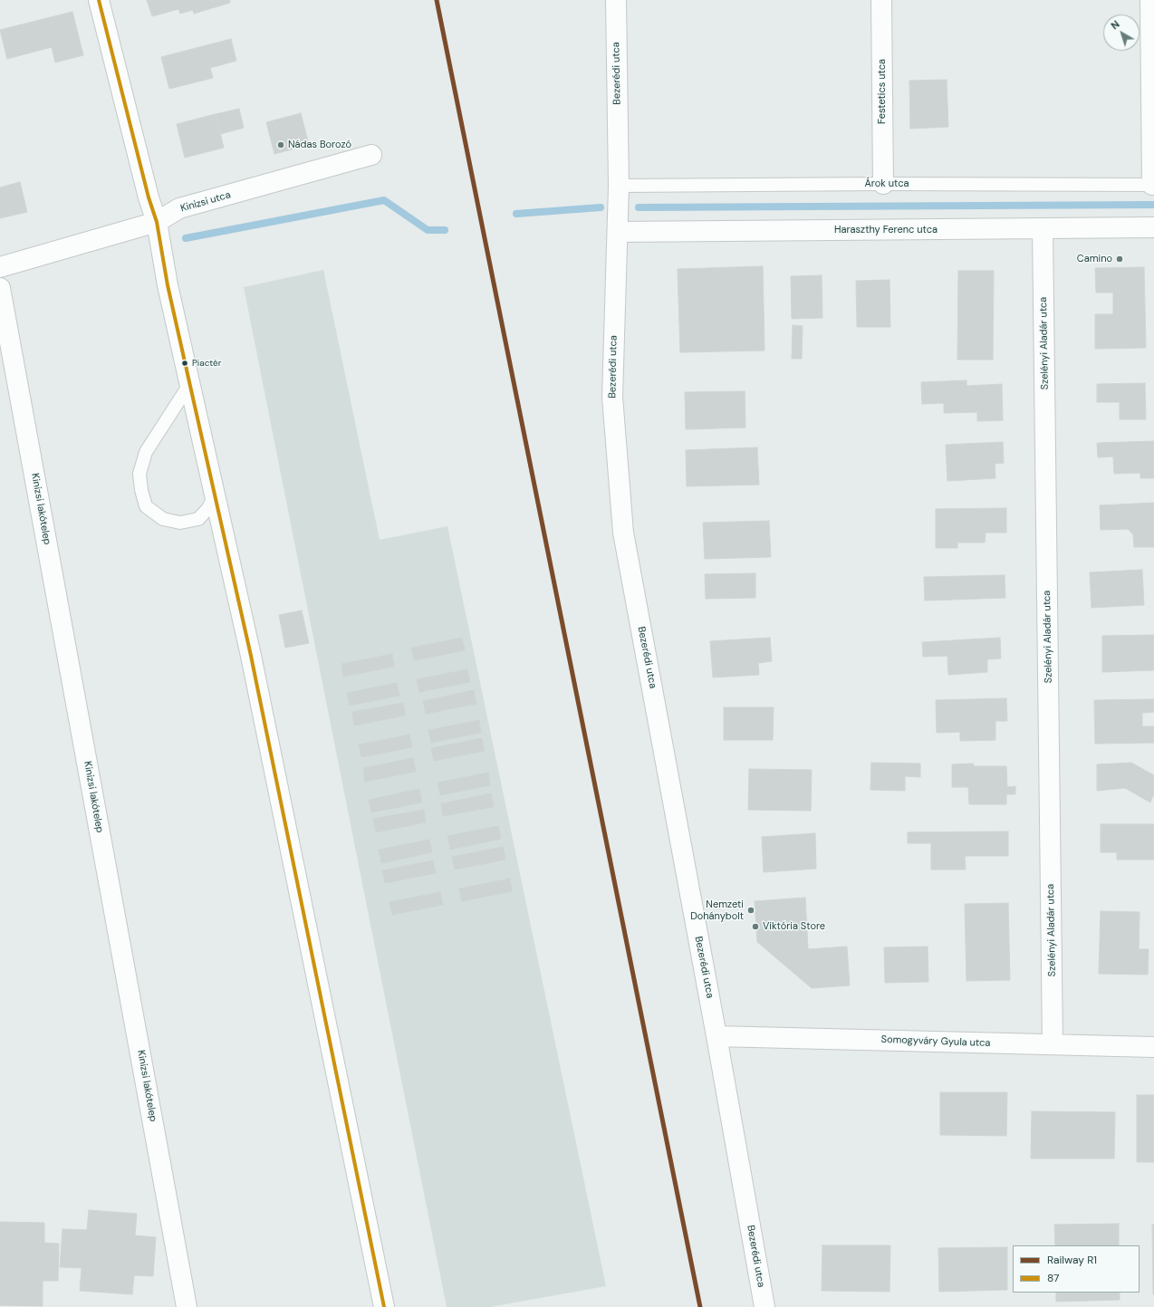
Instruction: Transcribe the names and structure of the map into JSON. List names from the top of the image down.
{
  "streets": {
    "street": [
      "Bezerédi utca",
      "Festetics utca",
      "Kinizsi utca",
      "Haraszthy Ferenc utca",
      "Szelényi Aladár utca",
      "Kinizsi lakótelep",
      "Somogyváry Gyula utca"
    ],
    "lane": ["Árok utca"]
  },
  "crossings": [
    ["Bezerédi utca", "Árok utca"],
    ["Bezerédi utca", "Haraszthy Ferenc utca"],
    ["Bezerédi utca", "Somogyváry Gyula utca"],
    ["Festetics utca", "Árok utca"],
    ["Haraszthy Ferenc utca", "Szelényi Aladár utca"],
    ["Szelényi Aladár utca", "Somogyváry Gyula utca"]
  ],
  "places": [
    "Nádas Borozó",
    "Camino",
    "Piactér",
    "Nemzeti Dohánybolt",
    "Viktória Store"
  ],
  "lines": ["rail line R1", "transit line 87"],
  "legend": ["Railway R1", "87"],
  "north": "top left"
}
